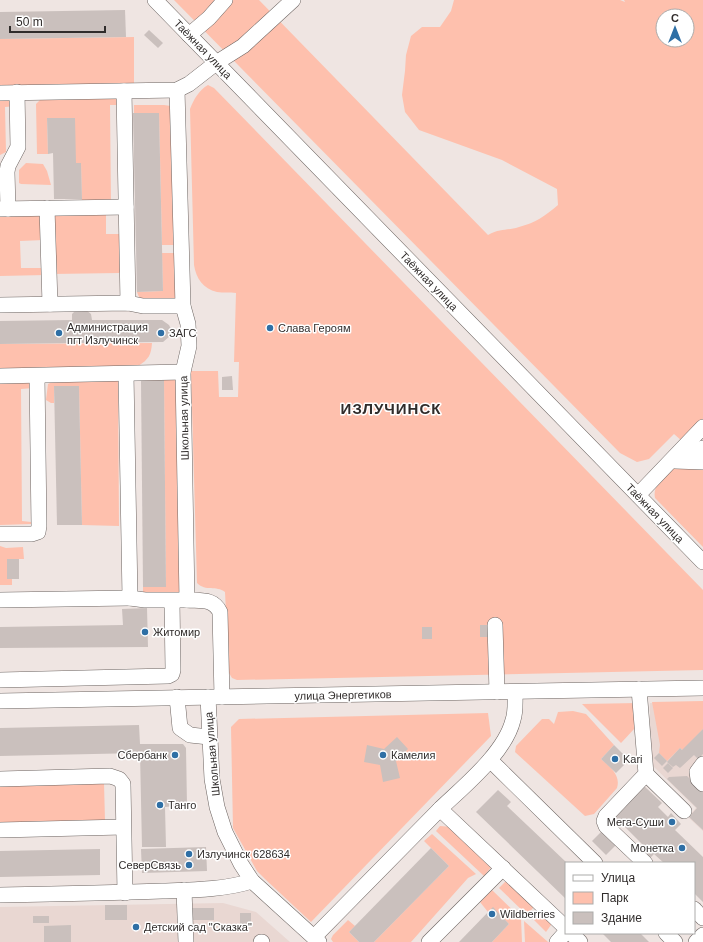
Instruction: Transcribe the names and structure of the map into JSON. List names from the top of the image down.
{
  "streets": {
    "street": ["Таёжная улица", "Школьная улица", "улица Энергетиков"]
  },
  "crossings": [
    ["Школьная улица", "улица Энергетиков"]
  ],
  "districts": ["ИЗЛУЧИНСК"],
  "places": [
    "Слава Героям",
    "Администрация пгт Излучинск",
    "ЗАГС",
    "Житомир",
    "Сбербанк",
    "Камелия",
    "Kari",
    "Танго",
    "Мега-Суши",
    "Монетка",
    "Излучинск 628634",
    "СеверСвязь",
    "Wildberries",
    "Детский сад \"Сказка\""
  ],
  "legend": ["Улица", "Парк", "Здание"],
  "scale_bar": "50 m",
  "north": "top"
}
